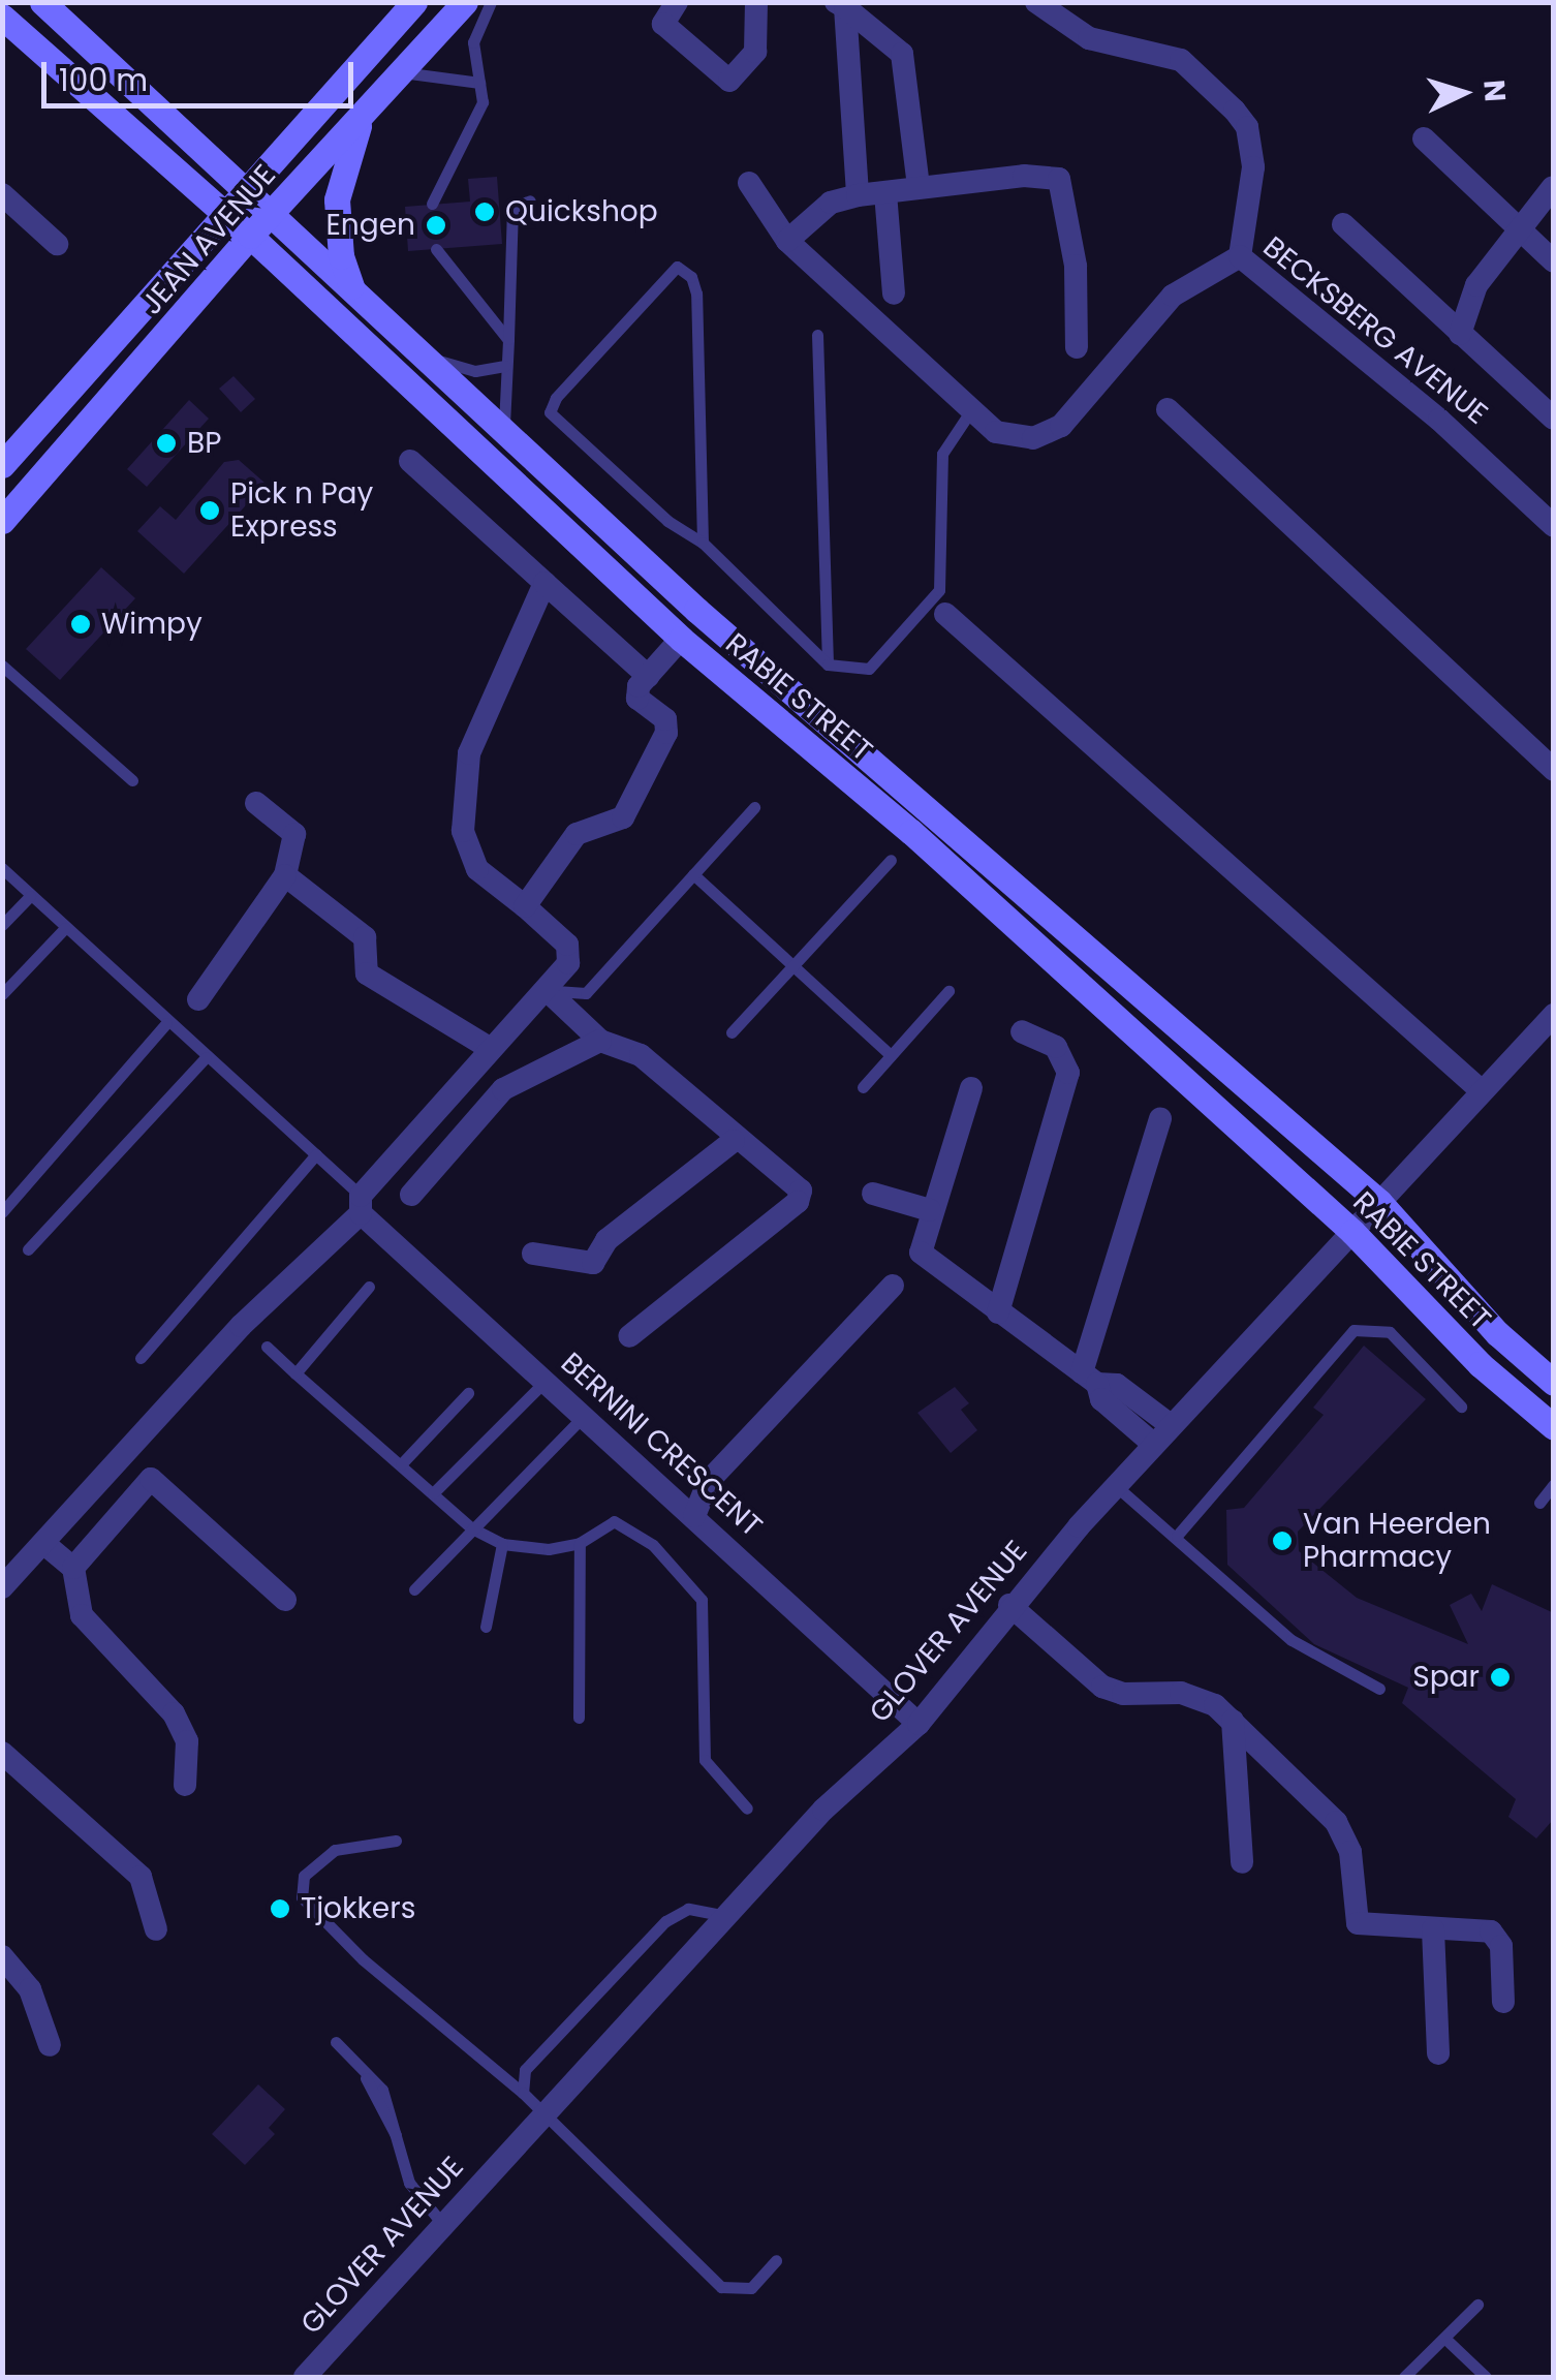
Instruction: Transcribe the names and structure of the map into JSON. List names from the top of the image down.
{
  "streets": {
    "main road": ["JEAN AVENUE", "RABIE STREET"],
    "street": ["BECKSBERG AVENUE", "BERNINI CRESCENT", "GLOVER AVENUE"]
  },
  "crossings": [
    ["JEAN AVENUE", "RABIE STREET"],
    ["RABIE STREET", "GLOVER AVENUE"],
    ["BERNINI CRESCENT", "GLOVER AVENUE"]
  ],
  "places": [
    "Quickshop",
    "Engen",
    "BP",
    "Pick n Pay Express",
    "Wimpy",
    "Van Heerden Pharmacy",
    "Spar",
    "Tjokkers"
  ],
  "scale_bar": "100 m",
  "north": "right"
}
